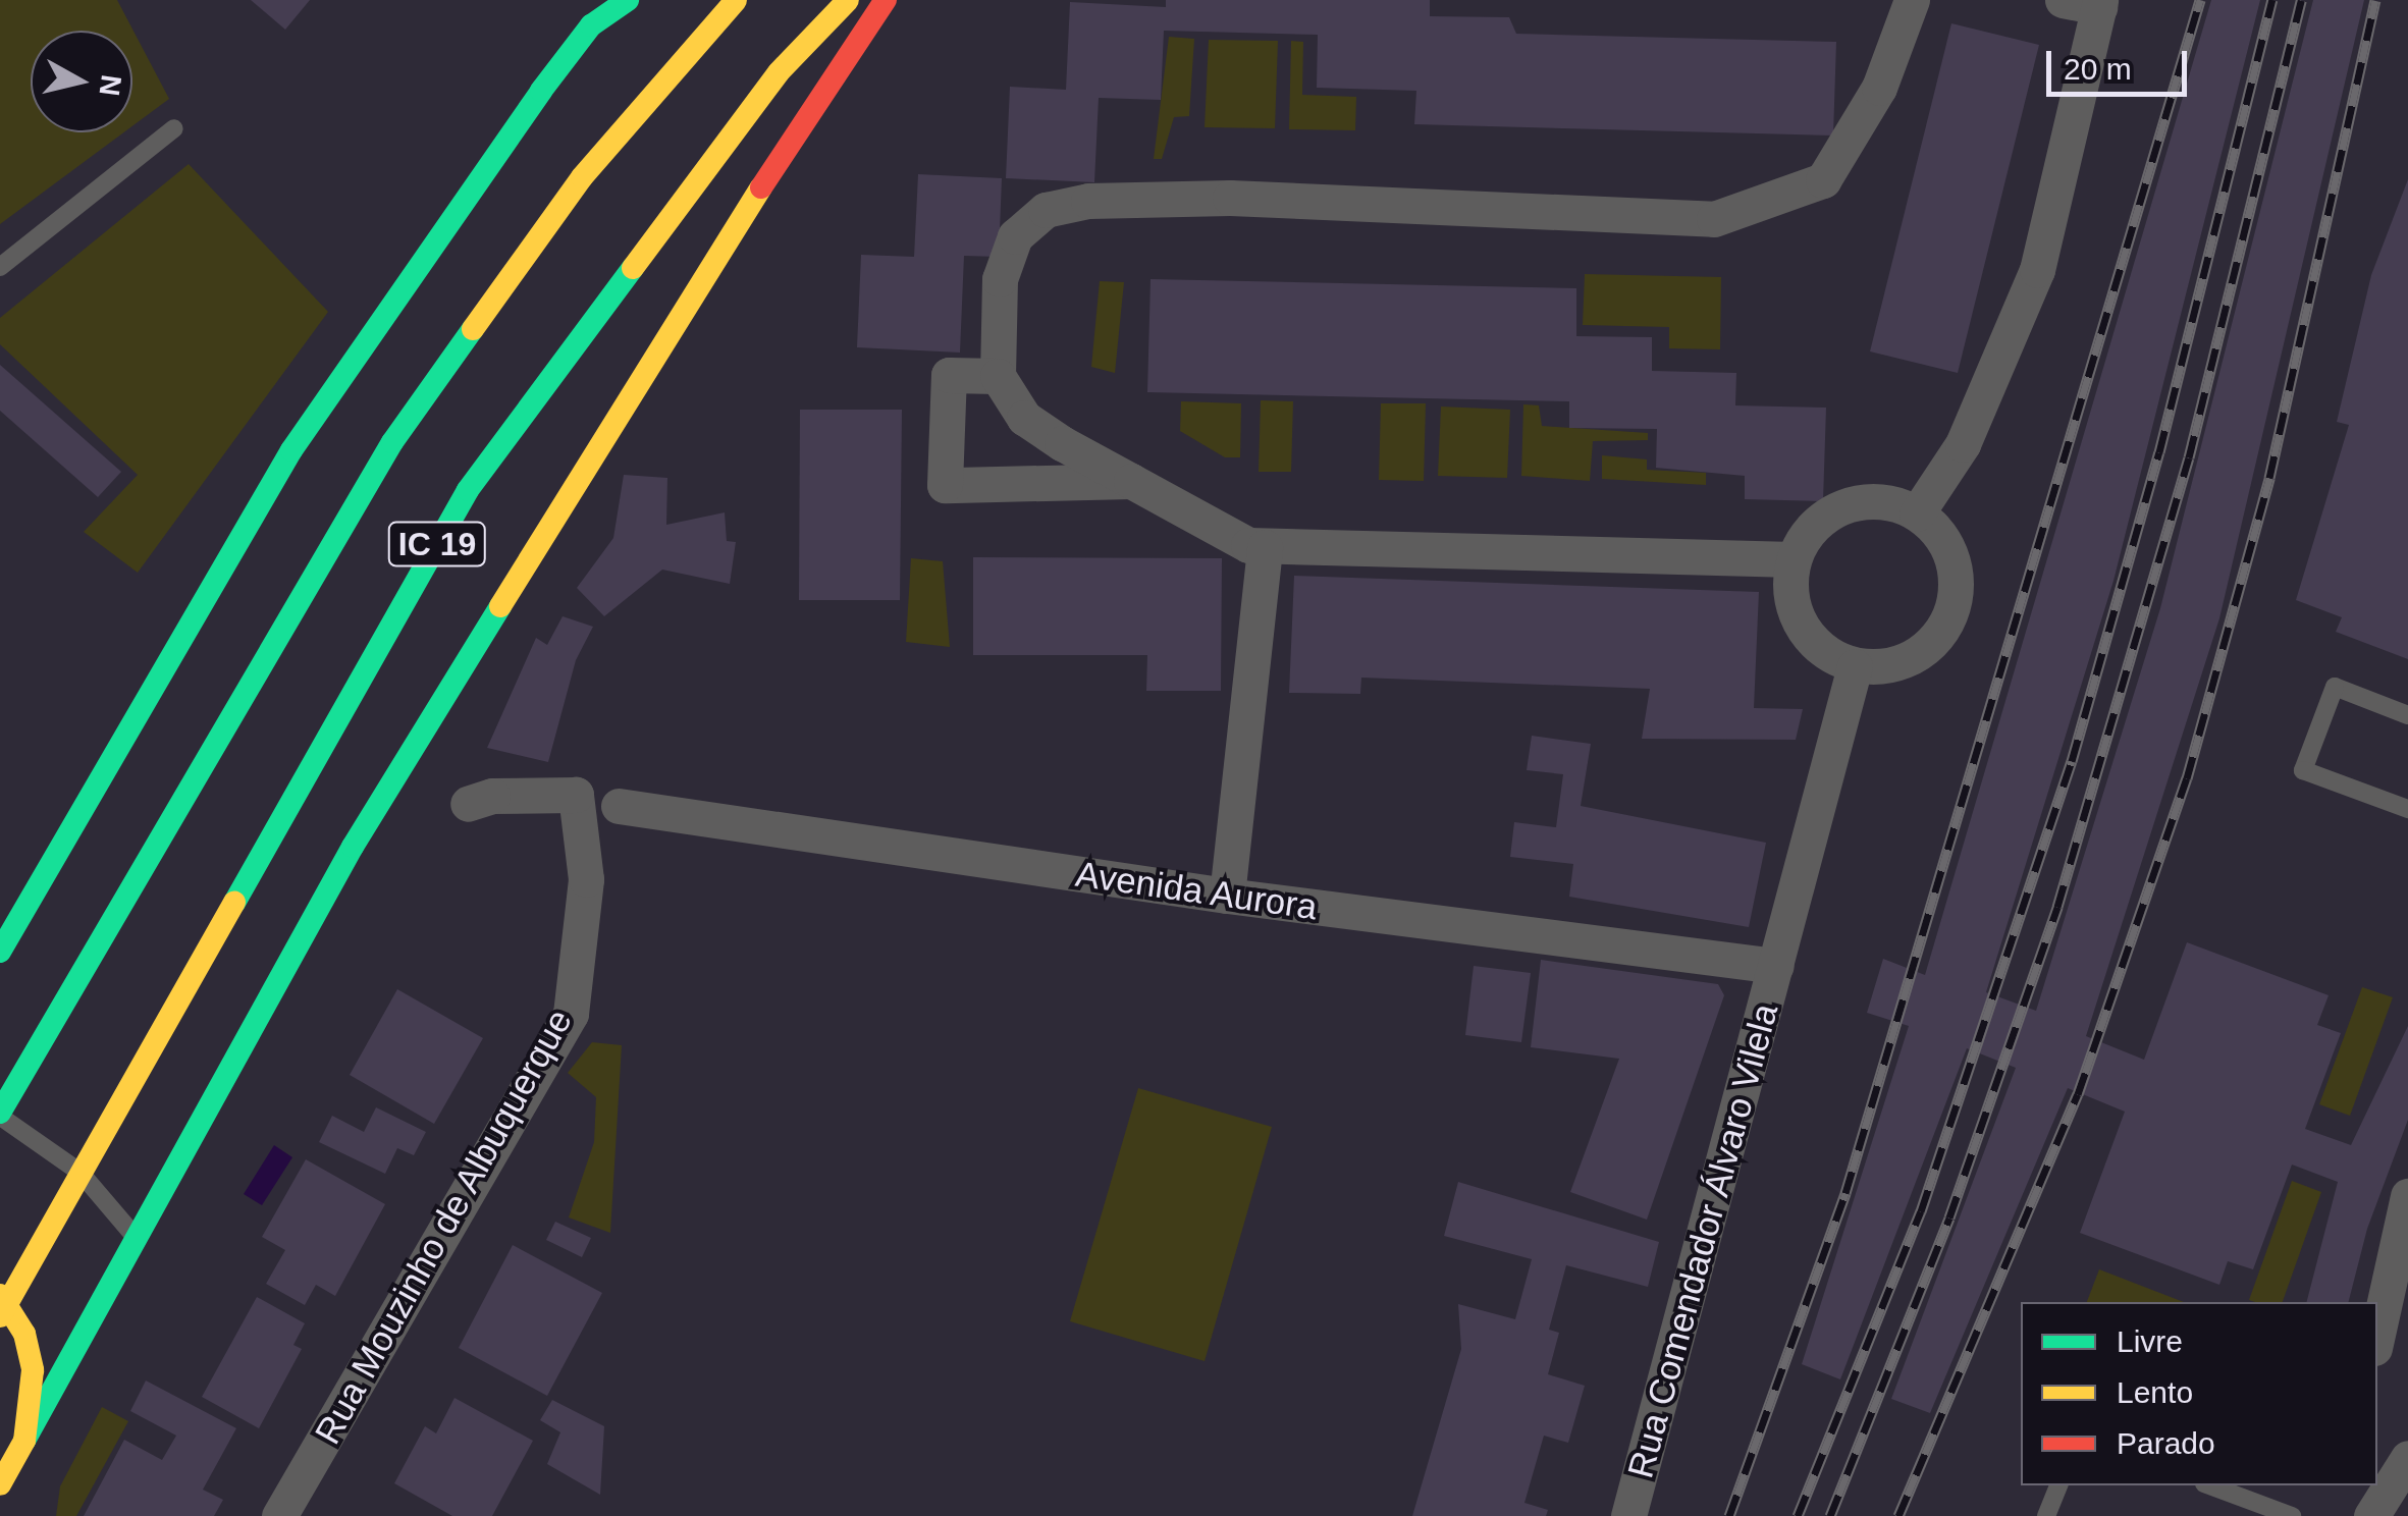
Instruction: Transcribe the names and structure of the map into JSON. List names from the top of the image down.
{
  "streets": {
    "main road": ["IC 19"],
    "street": ["Avenida Aurora", "Rua Mouzinho de Albuquerque", "Rua Comendador Álvaro Vilela"]
  },
  "crossings": [
    ["Avenida Aurora", "Rua Comendador Álvaro Vilela"]
  ],
  "legend": ["Livre", "Lento", "Parado"],
  "scale_bar": "20 m",
  "north": "right"
}
